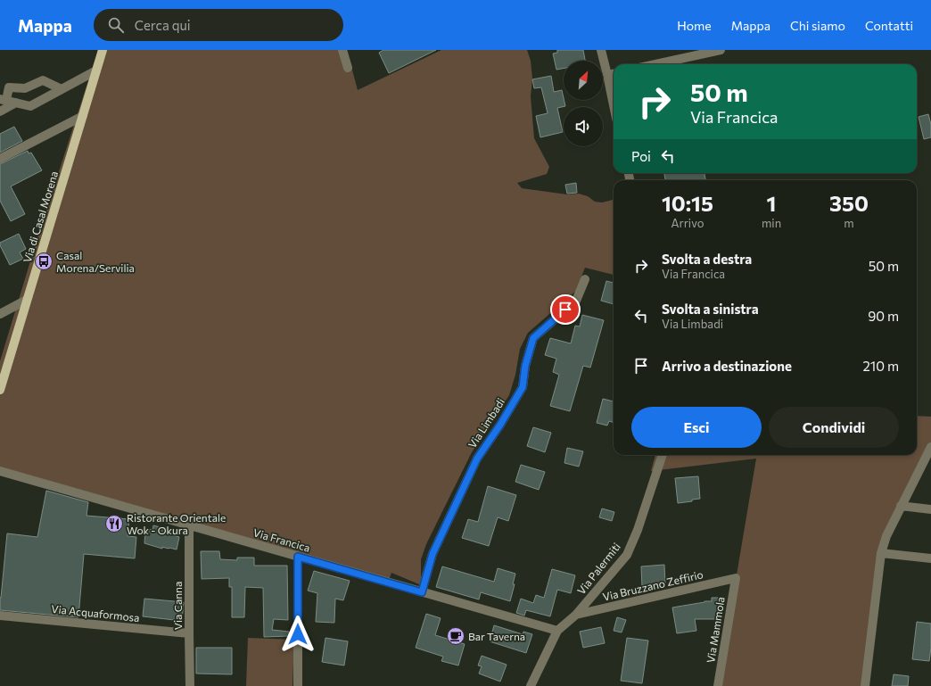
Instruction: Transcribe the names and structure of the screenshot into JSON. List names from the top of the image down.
{
  "streets": {
    "main road": ["Via di Casal Morena"],
    "street": [
      "Via Limbadi",
      "Via Francica",
      "Via Palermiti",
      "Via Bruzzano Zeffirio",
      "Via Canna",
      "Via Acquaformosa",
      "Via Mammola"
    ]
  },
  "crossings": [
    ["Via Limbadi", "Via Francica"],
    ["Via Francica", "Via Palermiti"],
    ["Via Francica", "Via Canna"],
    ["Via Palermiti", "Via Bruzzano Zeffirio"],
    ["Via Bruzzano Zeffirio", "Via Mammola"],
    ["Via Canna", "Via Acquaformosa"]
  ],
  "places": {
    "bus stop": ["Casal Morena/Servilia"],
    "restaurant": ["Ristorante Orientale Wok - Okura"],
    "cafe": ["Bar Taverna"]
  },
  "north": "top right",
  "page": {
    "header": "Mappa",
    "search": "Cerca qui",
    "nav": [
      "Home",
      "Mappa",
      "Chi siamo",
      "Contatti"
    ],
    "turn": ["50 m", "Via Francica"],
    "then": "Poi",
    "eta": [
      "10:15",
      "Arrivo",
      "1",
      "min",
      "350",
      "m"
    ],
    "list": [
      {
        "name": "Svolta a destra",
        "note": "Via Francica",
        "value": "50 m"
      },
      {
        "name": "Svolta a sinistra",
        "note": "Via Limbadi",
        "value": "90 m"
      },
      {
        "name": "Arrivo a destinazione",
        "value": "210 m"
      }
    ],
    "buttons": ["Esci", "Condividi"]
  }
}
